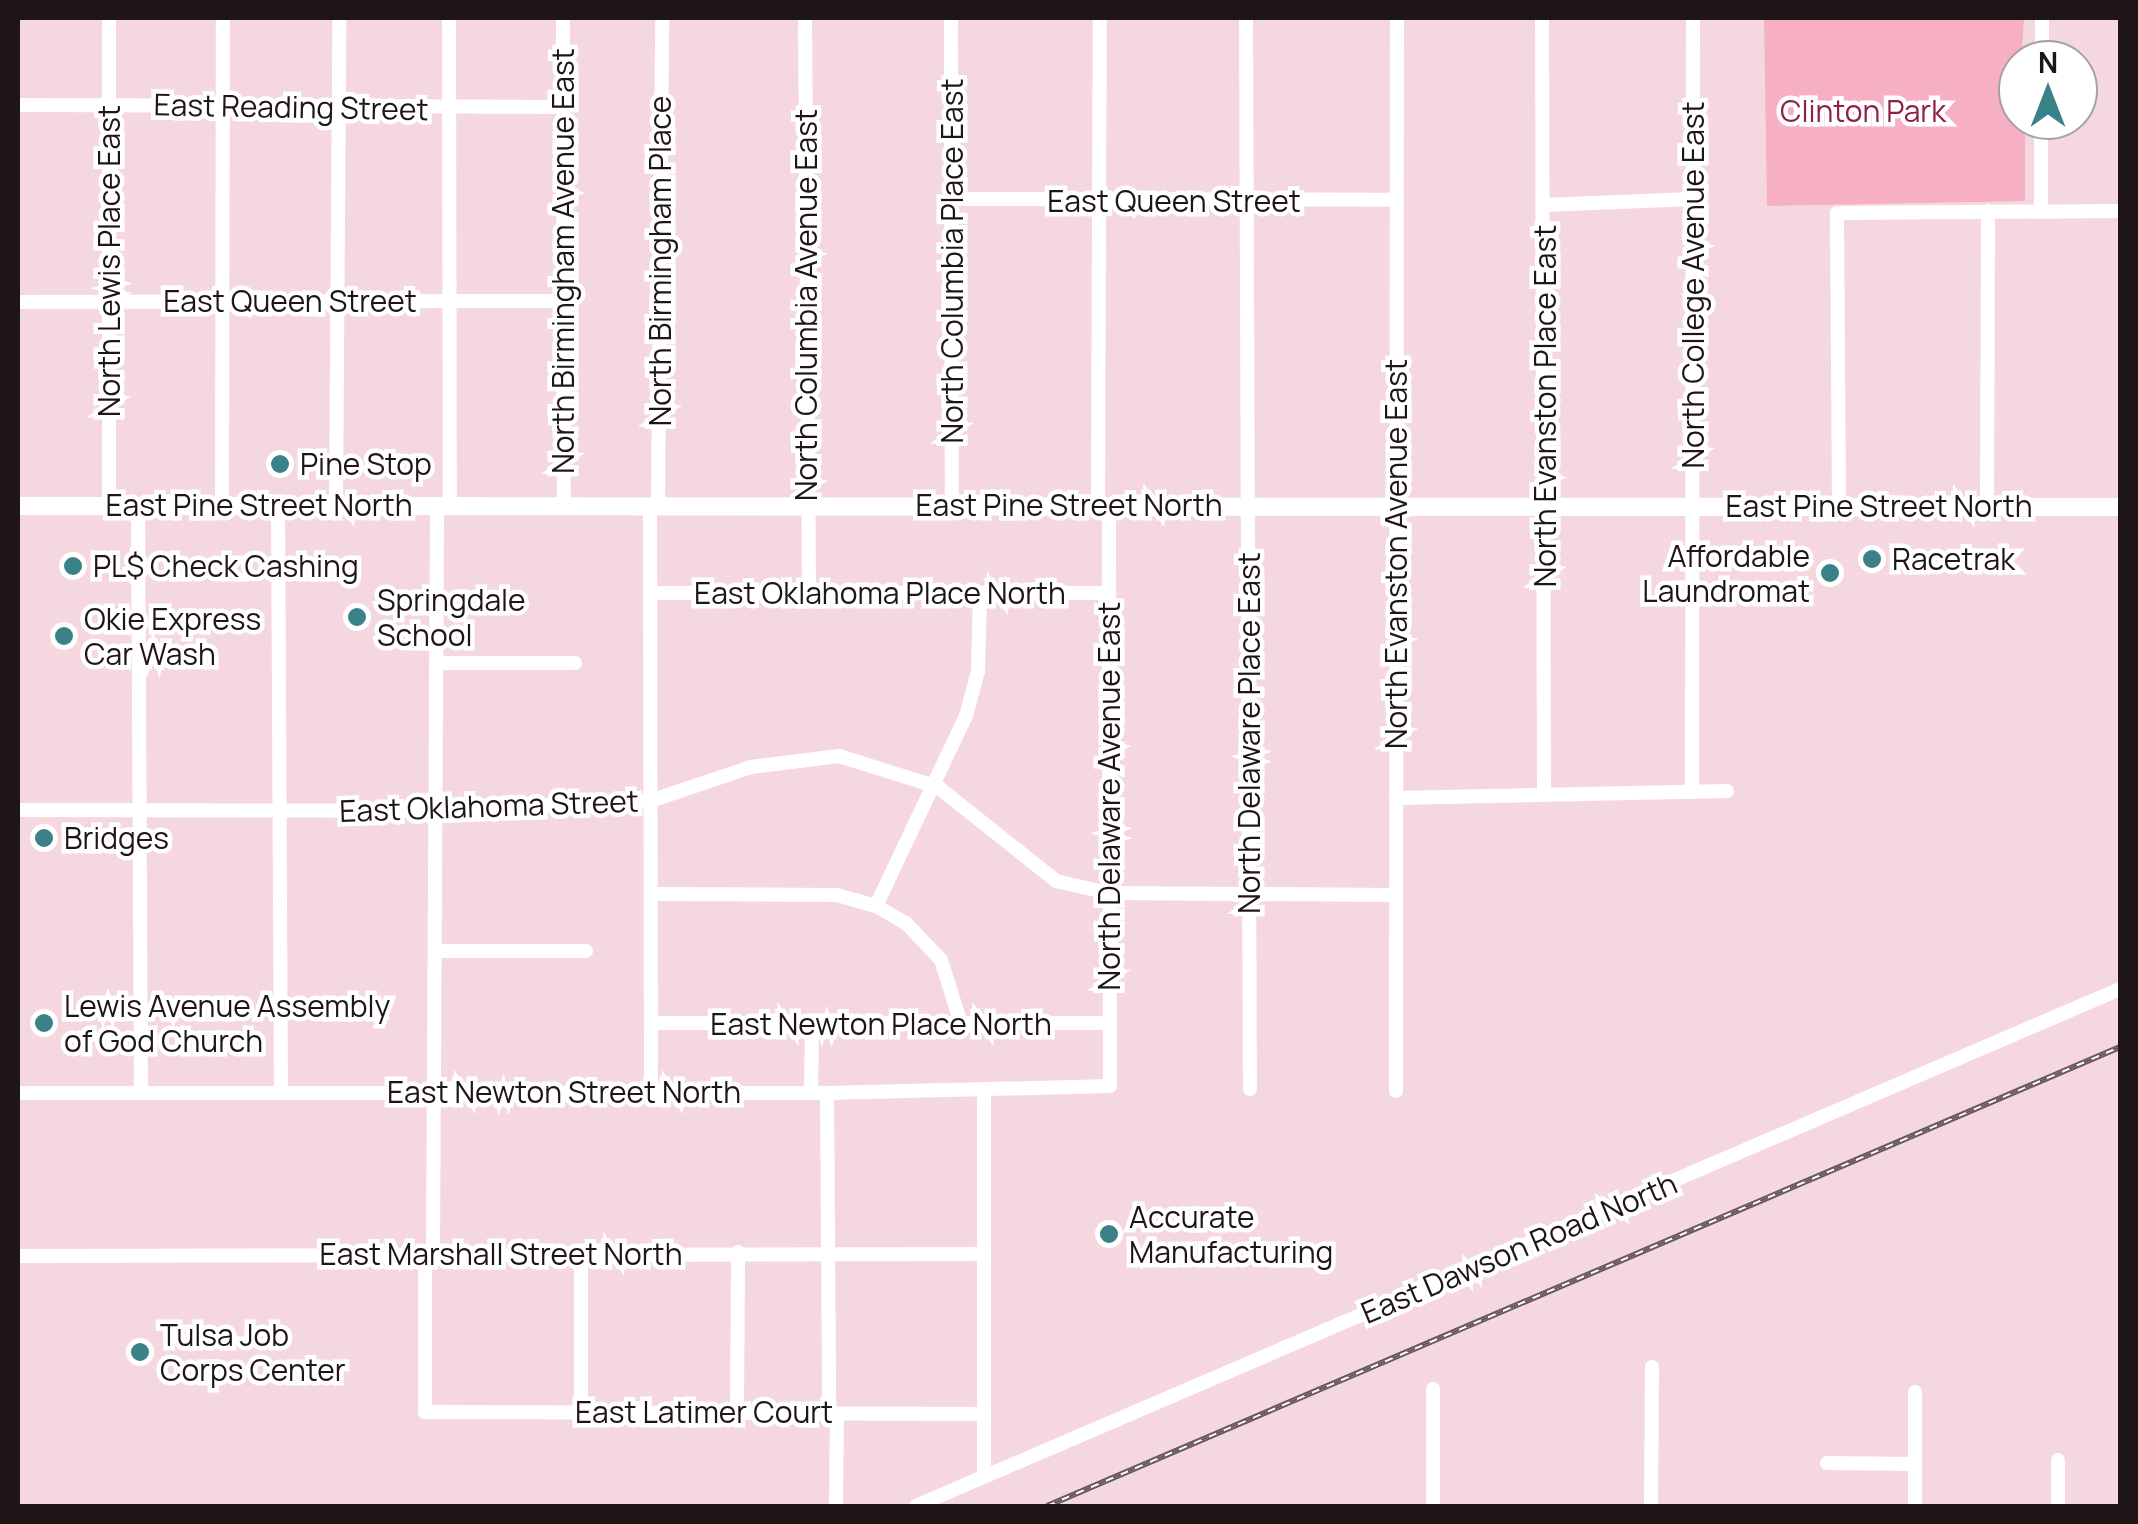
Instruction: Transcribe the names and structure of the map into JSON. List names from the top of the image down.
{
  "streets": {
    "main road": ["East Pine Street North"],
    "street": [
      "East Reading Street",
      "East Queen Street",
      "North Lewis Place East",
      "North Birmingham Avenue East",
      "North Birmingham Place",
      "North Columbia Place East",
      "North College Avenue East",
      "North Columbia Avenue East",
      "North Evanston Place East",
      "North Evanston Avenue East",
      "East Oklahoma Place North",
      "North Delaware Place East",
      "North Delaware Avenue East",
      "East Oklahoma Street",
      "East Newton Place North",
      "East Newton Street North",
      "East Dawson Road North",
      "East Marshall Street North",
      "East Latimer Court"
    ]
  },
  "crossings": [
    ["East Reading Street", "North Lewis Place East"],
    ["East Reading Street", "North Birmingham Avenue East"],
    ["East Queen Street", "North Lewis Place East"],
    ["East Queen Street", "North Birmingham Avenue East"],
    ["East Queen Street", "North Columbia Place East"],
    ["East Queen Street", "North Evanston Avenue East"],
    ["East Queen Street", "North Delaware Place East"],
    ["East Queen Street", "North Delaware Avenue East"],
    ["North Lewis Place East", "East Pine Street North"],
    ["North Birmingham Avenue East", "East Pine Street North"],
    ["North Birmingham Place", "East Pine Street North"],
    ["North Birmingham Place", "East Oklahoma Place North"],
    ["North Birmingham Place", "East Oklahoma Street"],
    ["North Birmingham Place", "East Newton Place North"],
    ["North Birmingham Place", "East Newton Street North"],
    ["North Columbia Place East", "East Pine Street North"],
    ["North College Avenue East", "East Pine Street North"],
    ["North Columbia Avenue East", "East Pine Street North"],
    ["North Columbia Avenue East", "East Oklahoma Place North"],
    ["North Evanston Place East", "East Pine Street North"],
    ["East Pine Street North", "North Evanston Avenue East"],
    ["East Pine Street North", "North Delaware Place East"],
    ["East Pine Street North", "North Delaware Avenue East"],
    ["North Evanston Avenue East", "East Oklahoma Street"],
    ["East Oklahoma Place North", "North Delaware Avenue East"],
    ["North Delaware Place East", "East Oklahoma Street"],
    ["North Delaware Avenue East", "East Oklahoma Street"],
    ["North Delaware Avenue East", "East Newton Place North"],
    ["North Delaware Avenue East", "East Newton Street North"],
    ["East Marshall Street North", "East Latimer Court"]
  ],
  "parks": ["Clinton Park"],
  "places": [
    "Pine Stop",
    "Racetrak",
    "PL$ Check Cashing",
    "Affordable Laundromat",
    "Springdale School",
    "Okie Express Car Wash",
    "Bridges",
    "Lewis Avenue Assembly of God Church",
    "Accurate Manufacturing",
    "Tulsa Job Corps Center"
  ],
  "north": "top"
}
